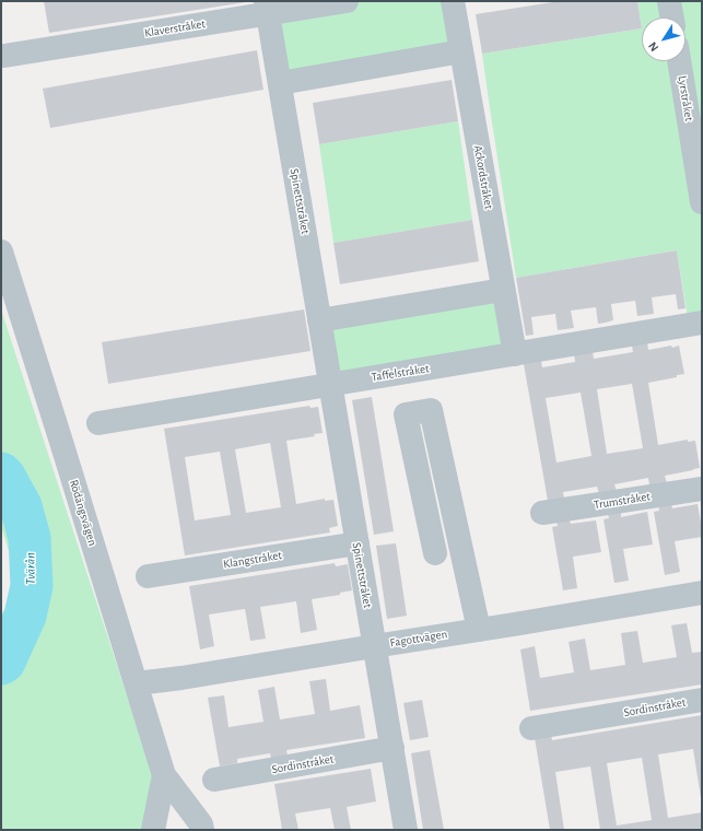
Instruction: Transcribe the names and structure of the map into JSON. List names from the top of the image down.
{
  "streets": {
    "street": [
      "Klaverstråket",
      "Lyrstråket",
      "Ackordstråket",
      "Spinettstråket",
      "Taffelstråket",
      "Trumstråket",
      "Rödängsvägen",
      "Klangstråket",
      "Fagottvägen",
      "Sordinstråket"
    ]
  },
  "crossings": [
    ["Klaverstråket", "Spinettstråket"],
    ["Ackordstråket", "Taffelstråket"],
    ["Spinettstråket", "Taffelstråket"],
    ["Spinettstråket", "Klangstråket"],
    ["Spinettstråket", "Fagottvägen"],
    ["Spinettstråket", "Sordinstråket"],
    ["Rödängsvägen", "Fagottvägen"]
  ],
  "water": ["Tvärån"],
  "north": "bottom left"
}
